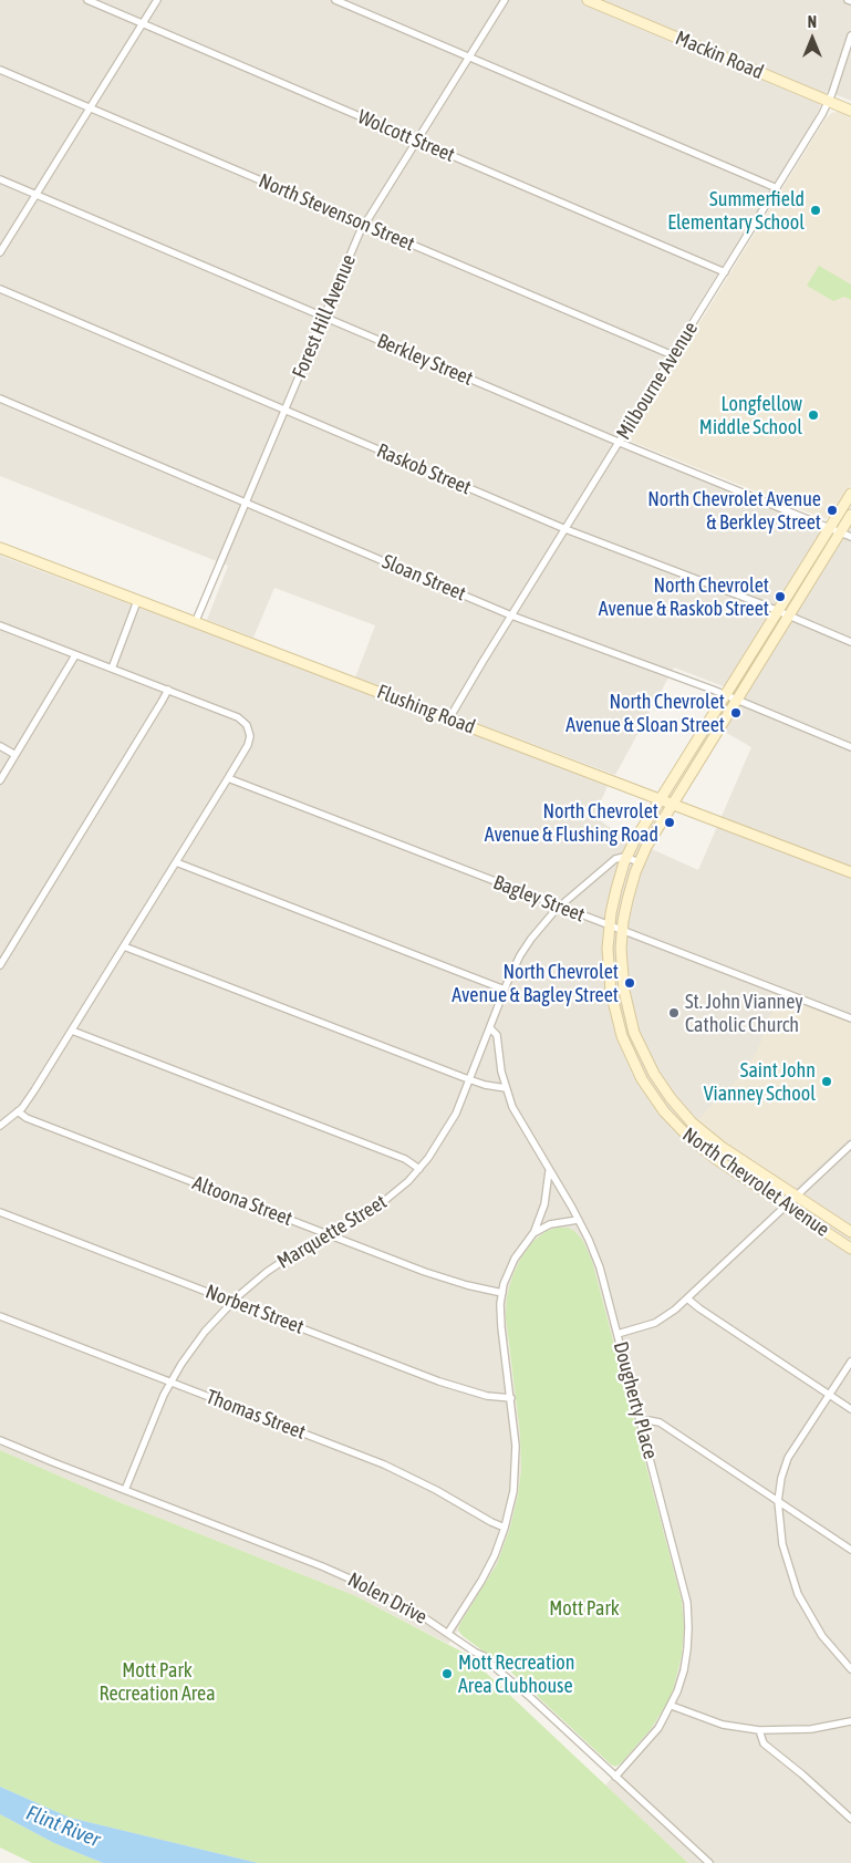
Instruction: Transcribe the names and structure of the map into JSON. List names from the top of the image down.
{
  "streets": {
    "street": [
      "Mackin Road",
      "Wolcott Street",
      "North Stevenson Street",
      "Forest Hill Avenue",
      "Berkley Street",
      "Milbourne Avenue",
      "Raskob Street",
      "Sloan Street",
      "Flushing Road",
      "Bagley Street",
      "North Chevrolet Avenue",
      "Altoona Street",
      "Marquette Street",
      "Norbert Street",
      "Dougherty Place",
      "Thomas Street",
      "Nolen Drive"
    ]
  },
  "crossings": [
    ["Mackin Road", "Milbourne Avenue"],
    ["Wolcott Street", "Forest Hill Avenue"],
    ["Wolcott Street", "Milbourne Avenue"],
    ["North Stevenson Street", "Forest Hill Avenue"],
    ["North Stevenson Street", "Milbourne Avenue"],
    ["Forest Hill Avenue", "Berkley Street"],
    ["Forest Hill Avenue", "Raskob Street"],
    ["Forest Hill Avenue", "Sloan Street"],
    ["Forest Hill Avenue", "Flushing Road"],
    ["Berkley Street", "Milbourne Avenue"],
    ["Berkley Street", "North Chevrolet Avenue"],
    ["Milbourne Avenue", "Raskob Street"],
    ["Milbourne Avenue", "Sloan Street"],
    ["Milbourne Avenue", "Flushing Road"],
    ["Raskob Street", "North Chevrolet Avenue"],
    ["Sloan Street", "North Chevrolet Avenue"],
    ["Flushing Road", "North Chevrolet Avenue"],
    ["Bagley Street", "North Chevrolet Avenue"],
    ["Bagley Street", "Marquette Street"],
    ["North Chevrolet Avenue", "Marquette Street"],
    ["Altoona Street", "Marquette Street"],
    ["Marquette Street", "Norbert Street"],
    ["Marquette Street", "Dougherty Place"],
    ["Marquette Street", "Thomas Street"],
    ["Marquette Street", "Nolen Drive"],
    ["Dougherty Place", "Nolen Drive"]
  ],
  "water": ["Flint River"],
  "parks": ["Mott Park", "Mott Park Recreation Area"],
  "places": [
    "Summerfield Elementary School",
    "Longfellow Middle School",
    "North Chevrolet Avenue & Berkley Street",
    "North Chevrolet Avenue & Raskob Street",
    "North Chevrolet Avenue & Sloan Street",
    "North Chevrolet Avenue & Flushing Road",
    "North Chevrolet Avenue & Bagley Street",
    "St. John Vianney Catholic Church",
    "Saint John Vianney School",
    "Mott Recreation Area Clubhouse"
  ],
  "north": "top"
}
